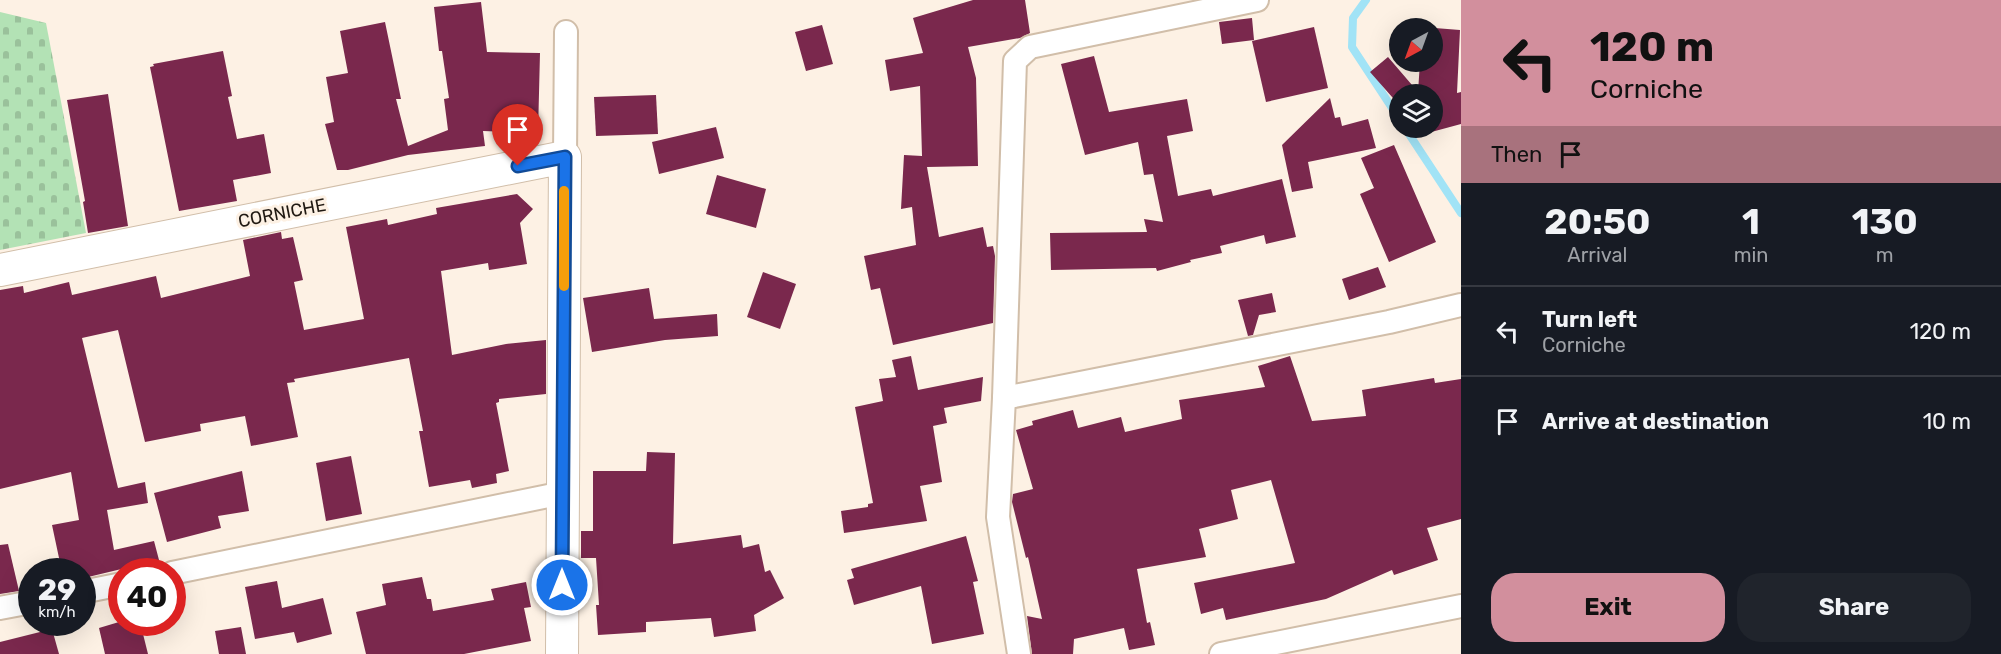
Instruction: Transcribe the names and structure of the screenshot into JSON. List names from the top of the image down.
{
  "streets": {
    "street": ["CORNICHE"]
  },
  "north": "bottom left",
  "page": {
    "turn": ["120 m", "Corniche"],
    "then": "Then",
    "eta": [
      "20:50",
      "Arrival",
      "1",
      "min",
      "130",
      "m"
    ],
    "list": [
      {
        "name": "Turn left",
        "note": "Corniche",
        "value": "120 m"
      },
      {
        "name": "Arrive at destination",
        "value": "10 m"
      }
    ],
    "speed": "29 km/h",
    "limit": "40",
    "buttons": ["Exit", "Share"]
  }
}
